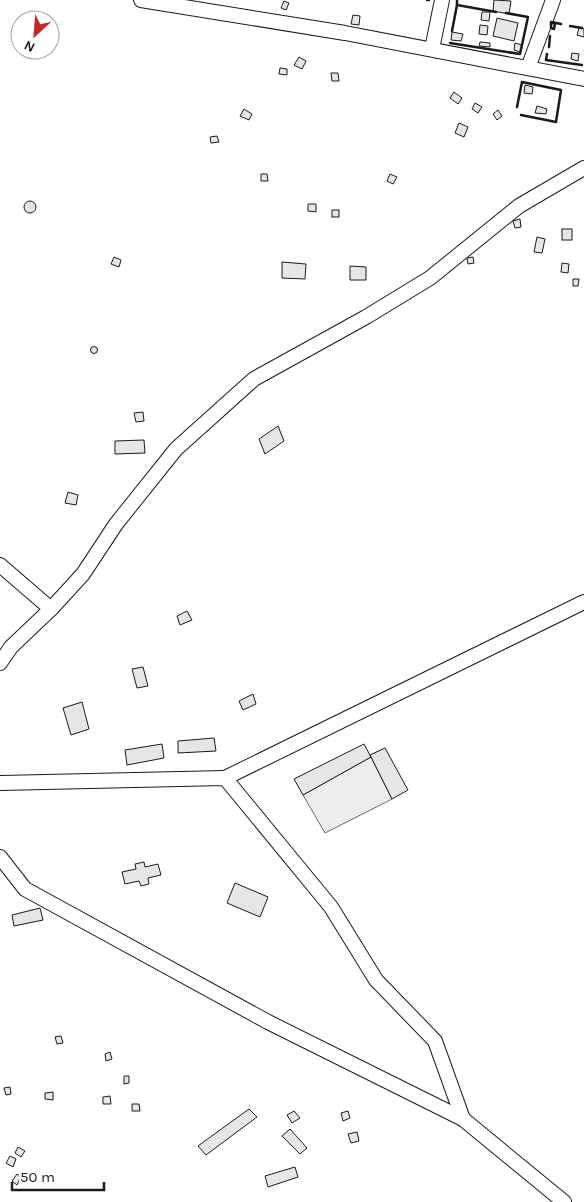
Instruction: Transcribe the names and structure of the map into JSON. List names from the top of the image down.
{
  "scale_bar": "50 m",
  "north": "bottom left"
}
